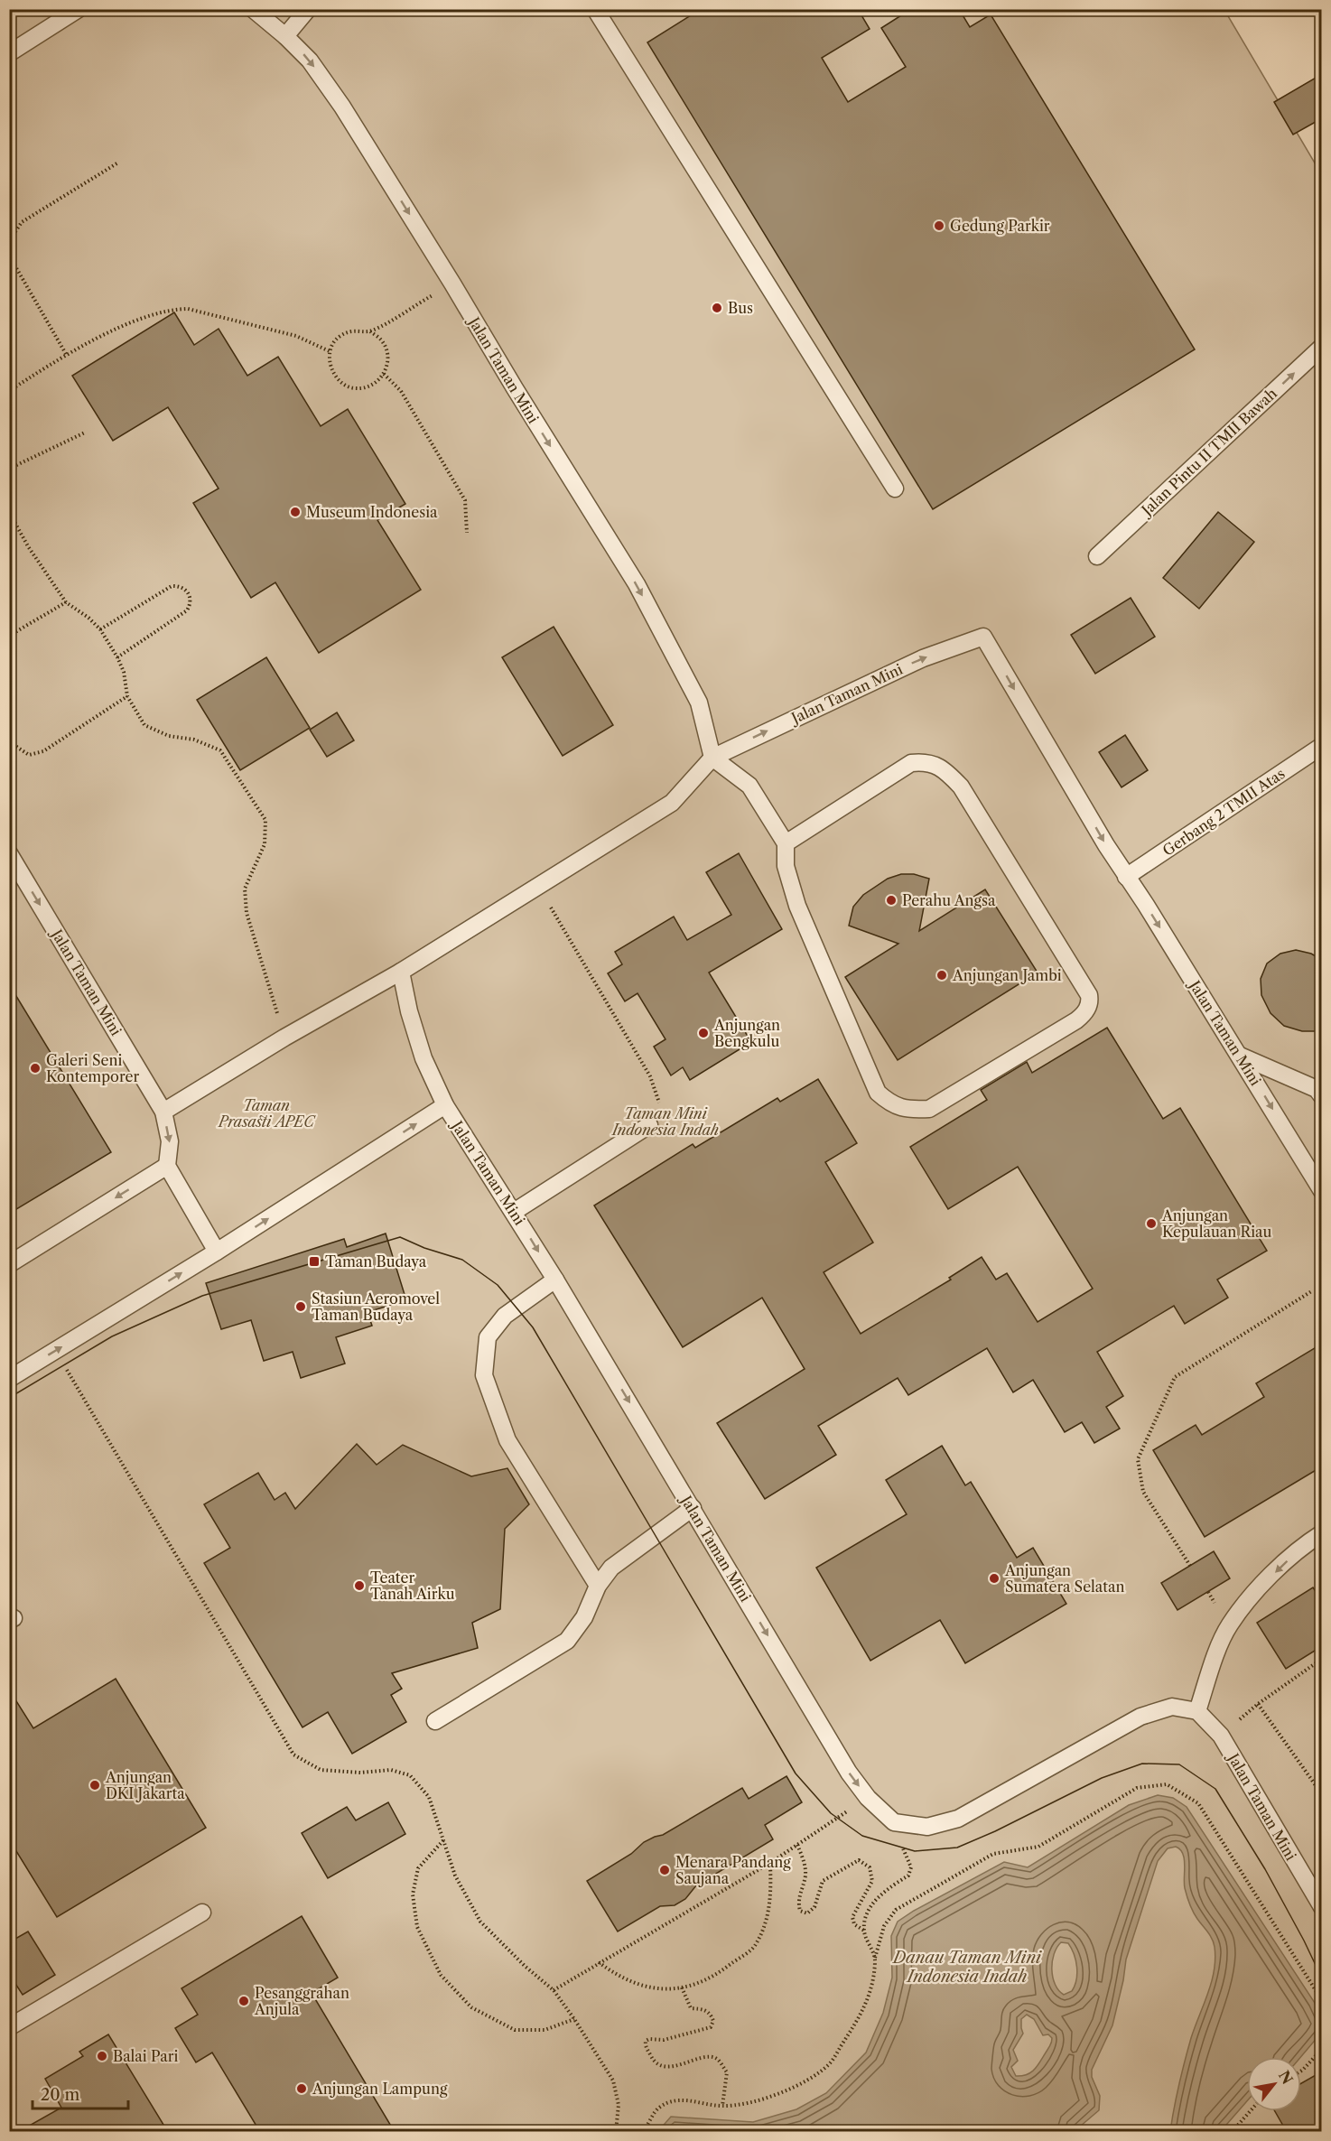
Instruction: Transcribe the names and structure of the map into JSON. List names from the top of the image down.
{
  "streets": {
    "lane": ["Jalan Taman Mini", "Jalan Pintu II TMII Bawah", "Gerbang 2 TMII Atas"]
  },
  "crossings": [
    ["Jalan Taman Mini", "Gerbang 2 TMII Atas"]
  ],
  "one_way": ["Jalan Taman Mini", "Jalan Pintu II TMII Bawah"],
  "water": ["Danau Taman Mini Indonesia Indah"],
  "parks": ["Taman Prasasti APEC", "Taman Mini Indonesia Indah"],
  "places": {
    "other": [
      "Gedung Parkir",
      "Bus",
      "Museum Indonesia",
      "Perahu Angsa",
      "Anjungan Jambi",
      "Anjungan Bengkulu",
      "Galeri Seni Kontemporer",
      "Anjungan Kepulauan Riau",
      "Stasiun Aeromovel Taman Budaya",
      "Anjungan Sumatera Selatan",
      "Teater Tanah Airku",
      "Anjungan DKI Jakarta",
      "Menara Pandang Saujana",
      "Pesanggrahan Anjula",
      "Balai Pari",
      "Anjungan Lampung"
    ],
    "transit": ["Taman Budaya"]
  },
  "scale_bar": "20 m",
  "north": "top right"
}
